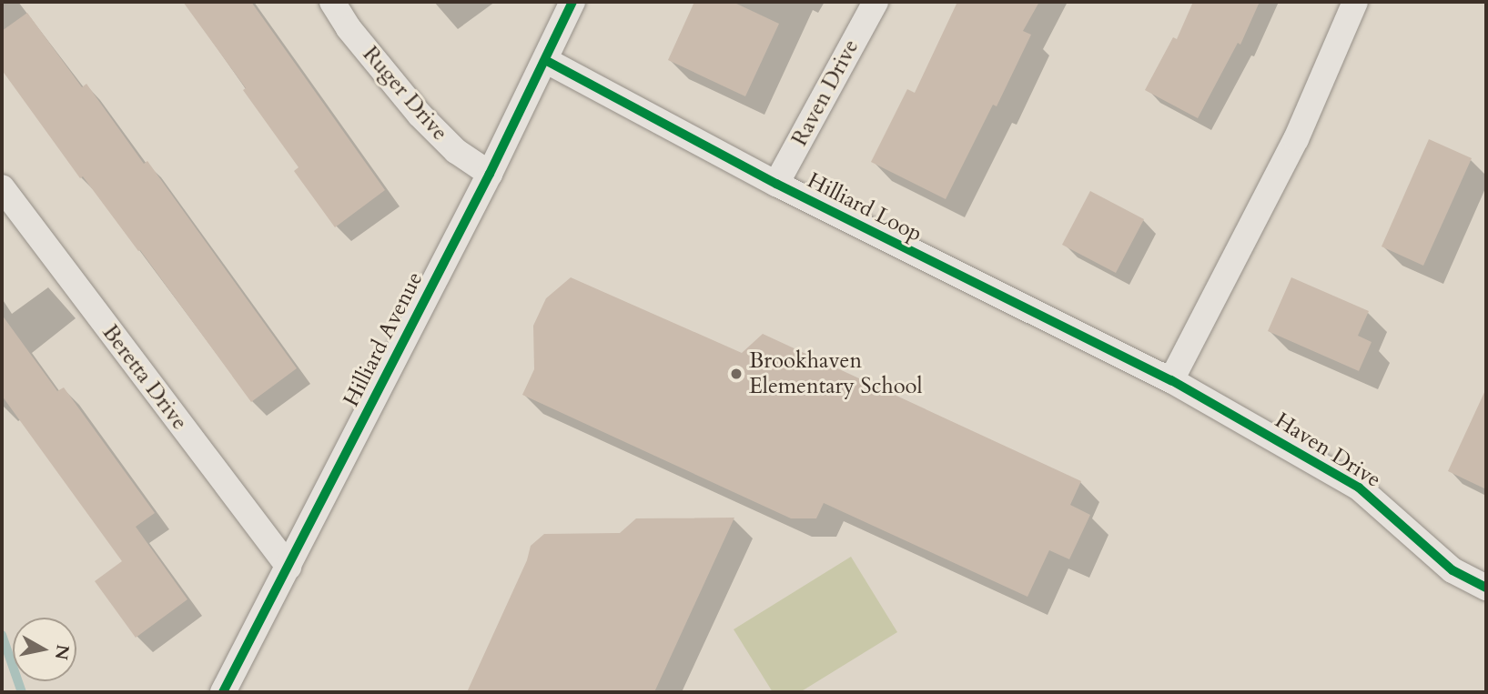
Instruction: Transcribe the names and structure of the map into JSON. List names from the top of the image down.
{
  "streets": {
    "street": [
      "Raven Drive",
      "Ruger Drive",
      "Hilliard Loop",
      "Hilliard Avenue",
      "Beretta Drive",
      "Haven Drive"
    ]
  },
  "crossings": [
    ["Raven Drive", "Hilliard Loop"],
    ["Ruger Drive", "Hilliard Avenue"],
    ["Hilliard Loop", "Hilliard Avenue"],
    ["Hilliard Loop", "Haven Drive"],
    ["Hilliard Avenue", "Beretta Drive"]
  ],
  "places": ["Brookhaven Elementary School"],
  "north": "right"
}
